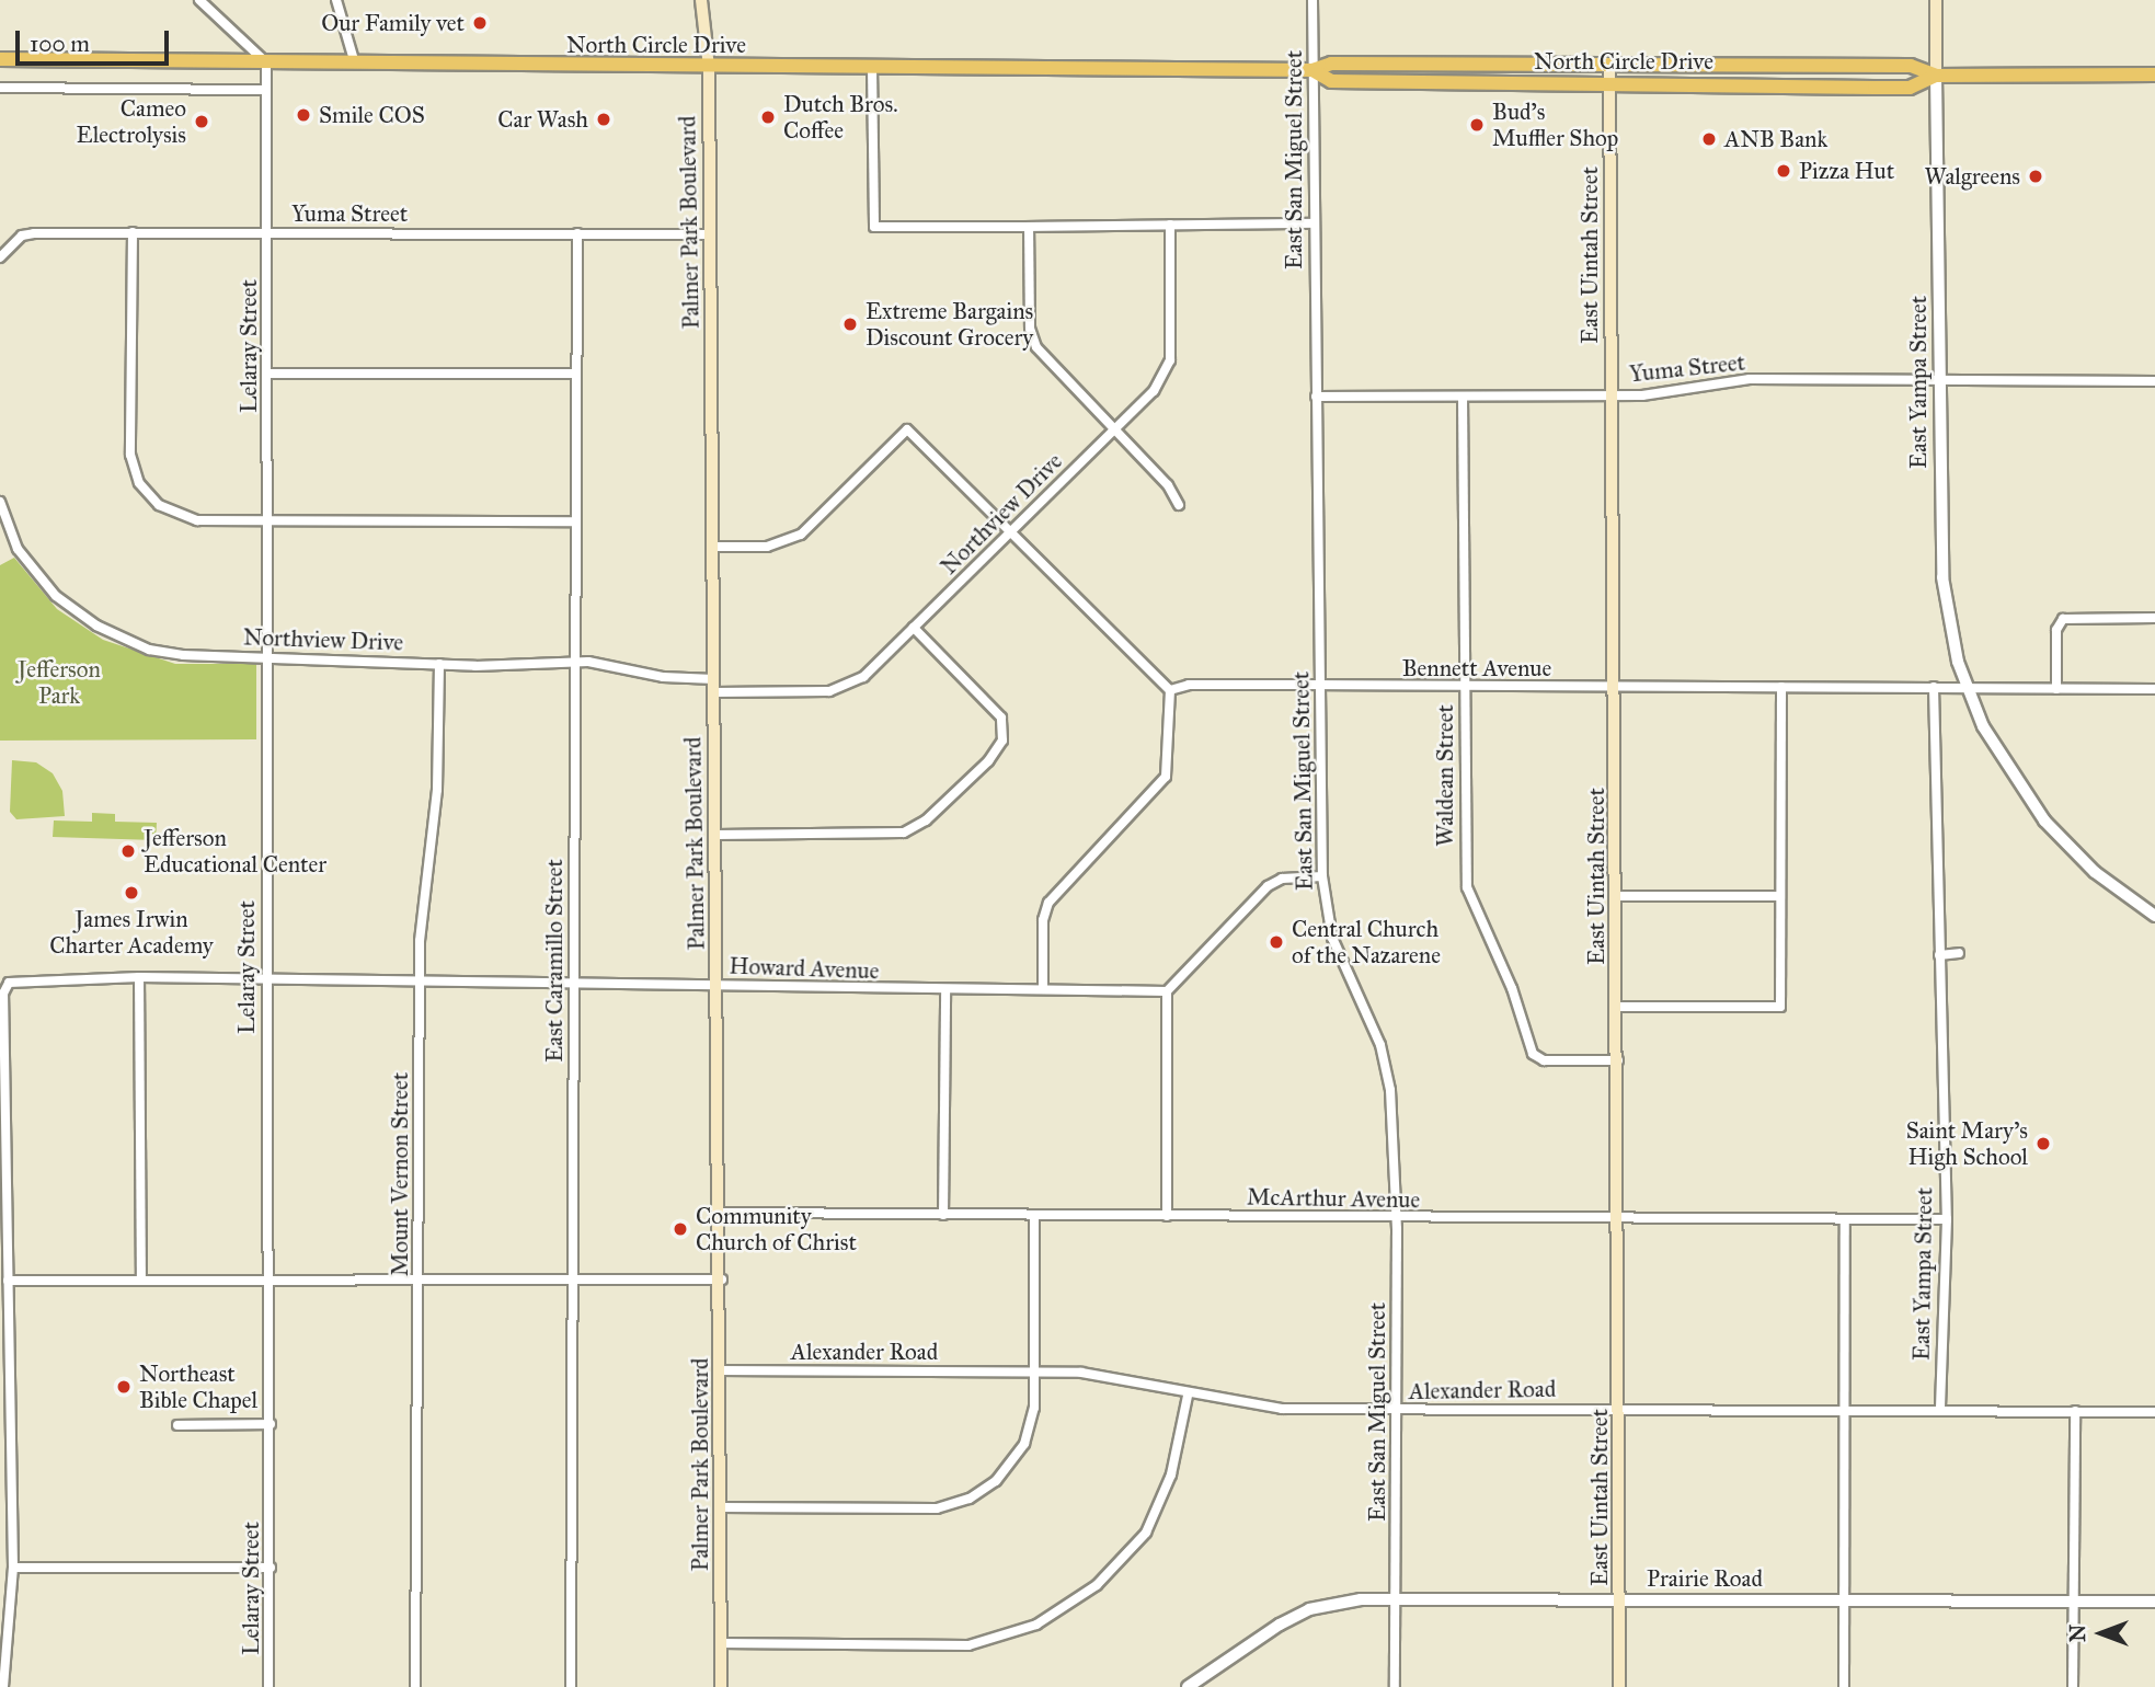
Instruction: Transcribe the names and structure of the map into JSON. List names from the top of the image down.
{
  "streets": {
    "main road": ["North Circle Drive", "Palmer Park Boulevard", "East Uintah Street"],
    "street": [
      "East San Miguel Street",
      "Yuma Street",
      "Lelaray Street",
      "East Yampa Street",
      "Northview Drive",
      "Bennett Avenue",
      "Waldean Street",
      "East Caramillo Street",
      "Howard Avenue",
      "Mount Vernon Street",
      "McArthur Avenue",
      "Alexander Road",
      "Prairie Road"
    ]
  },
  "crossings": [
    ["North Circle Drive", "East San Miguel Street"],
    ["North Circle Drive", "Palmer Park Boulevard"],
    ["North Circle Drive", "East Uintah Street"],
    ["North Circle Drive", "Lelaray Street"],
    ["North Circle Drive", "East Yampa Street"],
    ["East San Miguel Street", "Yuma Street"],
    ["East San Miguel Street", "Bennett Avenue"],
    ["East San Miguel Street", "McArthur Avenue"],
    ["East San Miguel Street", "Alexander Road"],
    ["East San Miguel Street", "Prairie Road"],
    ["Yuma Street", "Palmer Park Boulevard"],
    ["Yuma Street", "East Uintah Street"],
    ["Yuma Street", "Lelaray Street"],
    ["Yuma Street", "East Yampa Street"],
    ["Yuma Street", "Waldean Street"],
    ["Yuma Street", "East Caramillo Street"],
    ["Palmer Park Boulevard", "Northview Drive"],
    ["Palmer Park Boulevard", "Howard Avenue"],
    ["Palmer Park Boulevard", "McArthur Avenue"],
    ["Palmer Park Boulevard", "Alexander Road"],
    ["East Uintah Street", "Bennett Avenue"],
    ["East Uintah Street", "Waldean Street"],
    ["East Uintah Street", "McArthur Avenue"],
    ["East Uintah Street", "Alexander Road"],
    ["East Uintah Street", "Prairie Road"],
    ["Lelaray Street", "Northview Drive"],
    ["Lelaray Street", "Howard Avenue"],
    ["East Yampa Street", "Bennett Avenue"],
    ["East Yampa Street", "McArthur Avenue"],
    ["East Yampa Street", "Alexander Road"],
    ["Northview Drive", "East Caramillo Street"],
    ["Northview Drive", "Mount Vernon Street"],
    ["Bennett Avenue", "Waldean Street"],
    ["East Caramillo Street", "Howard Avenue"],
    ["Howard Avenue", "Mount Vernon Street"]
  ],
  "parks": ["Jefferson Park"],
  "places": [
    "Our Family vet",
    "Smile COS",
    "Dutch Bros. Coffee",
    "Car Wash",
    "Cameo Electrolysis",
    "Bud's Muffler Shop",
    "ANB Bank",
    "Pizza Hut",
    "Walgreens",
    "Extreme Bargains Discount Grocery",
    "Jefferson Educational Center",
    "James Irwin Charter Academy",
    "Central Church of the Nazarene",
    "Saint Mary's High School",
    "Community Church of Christ",
    "Northeast Bible Chapel"
  ],
  "scale_bar": "100 m",
  "north": "left"
}
